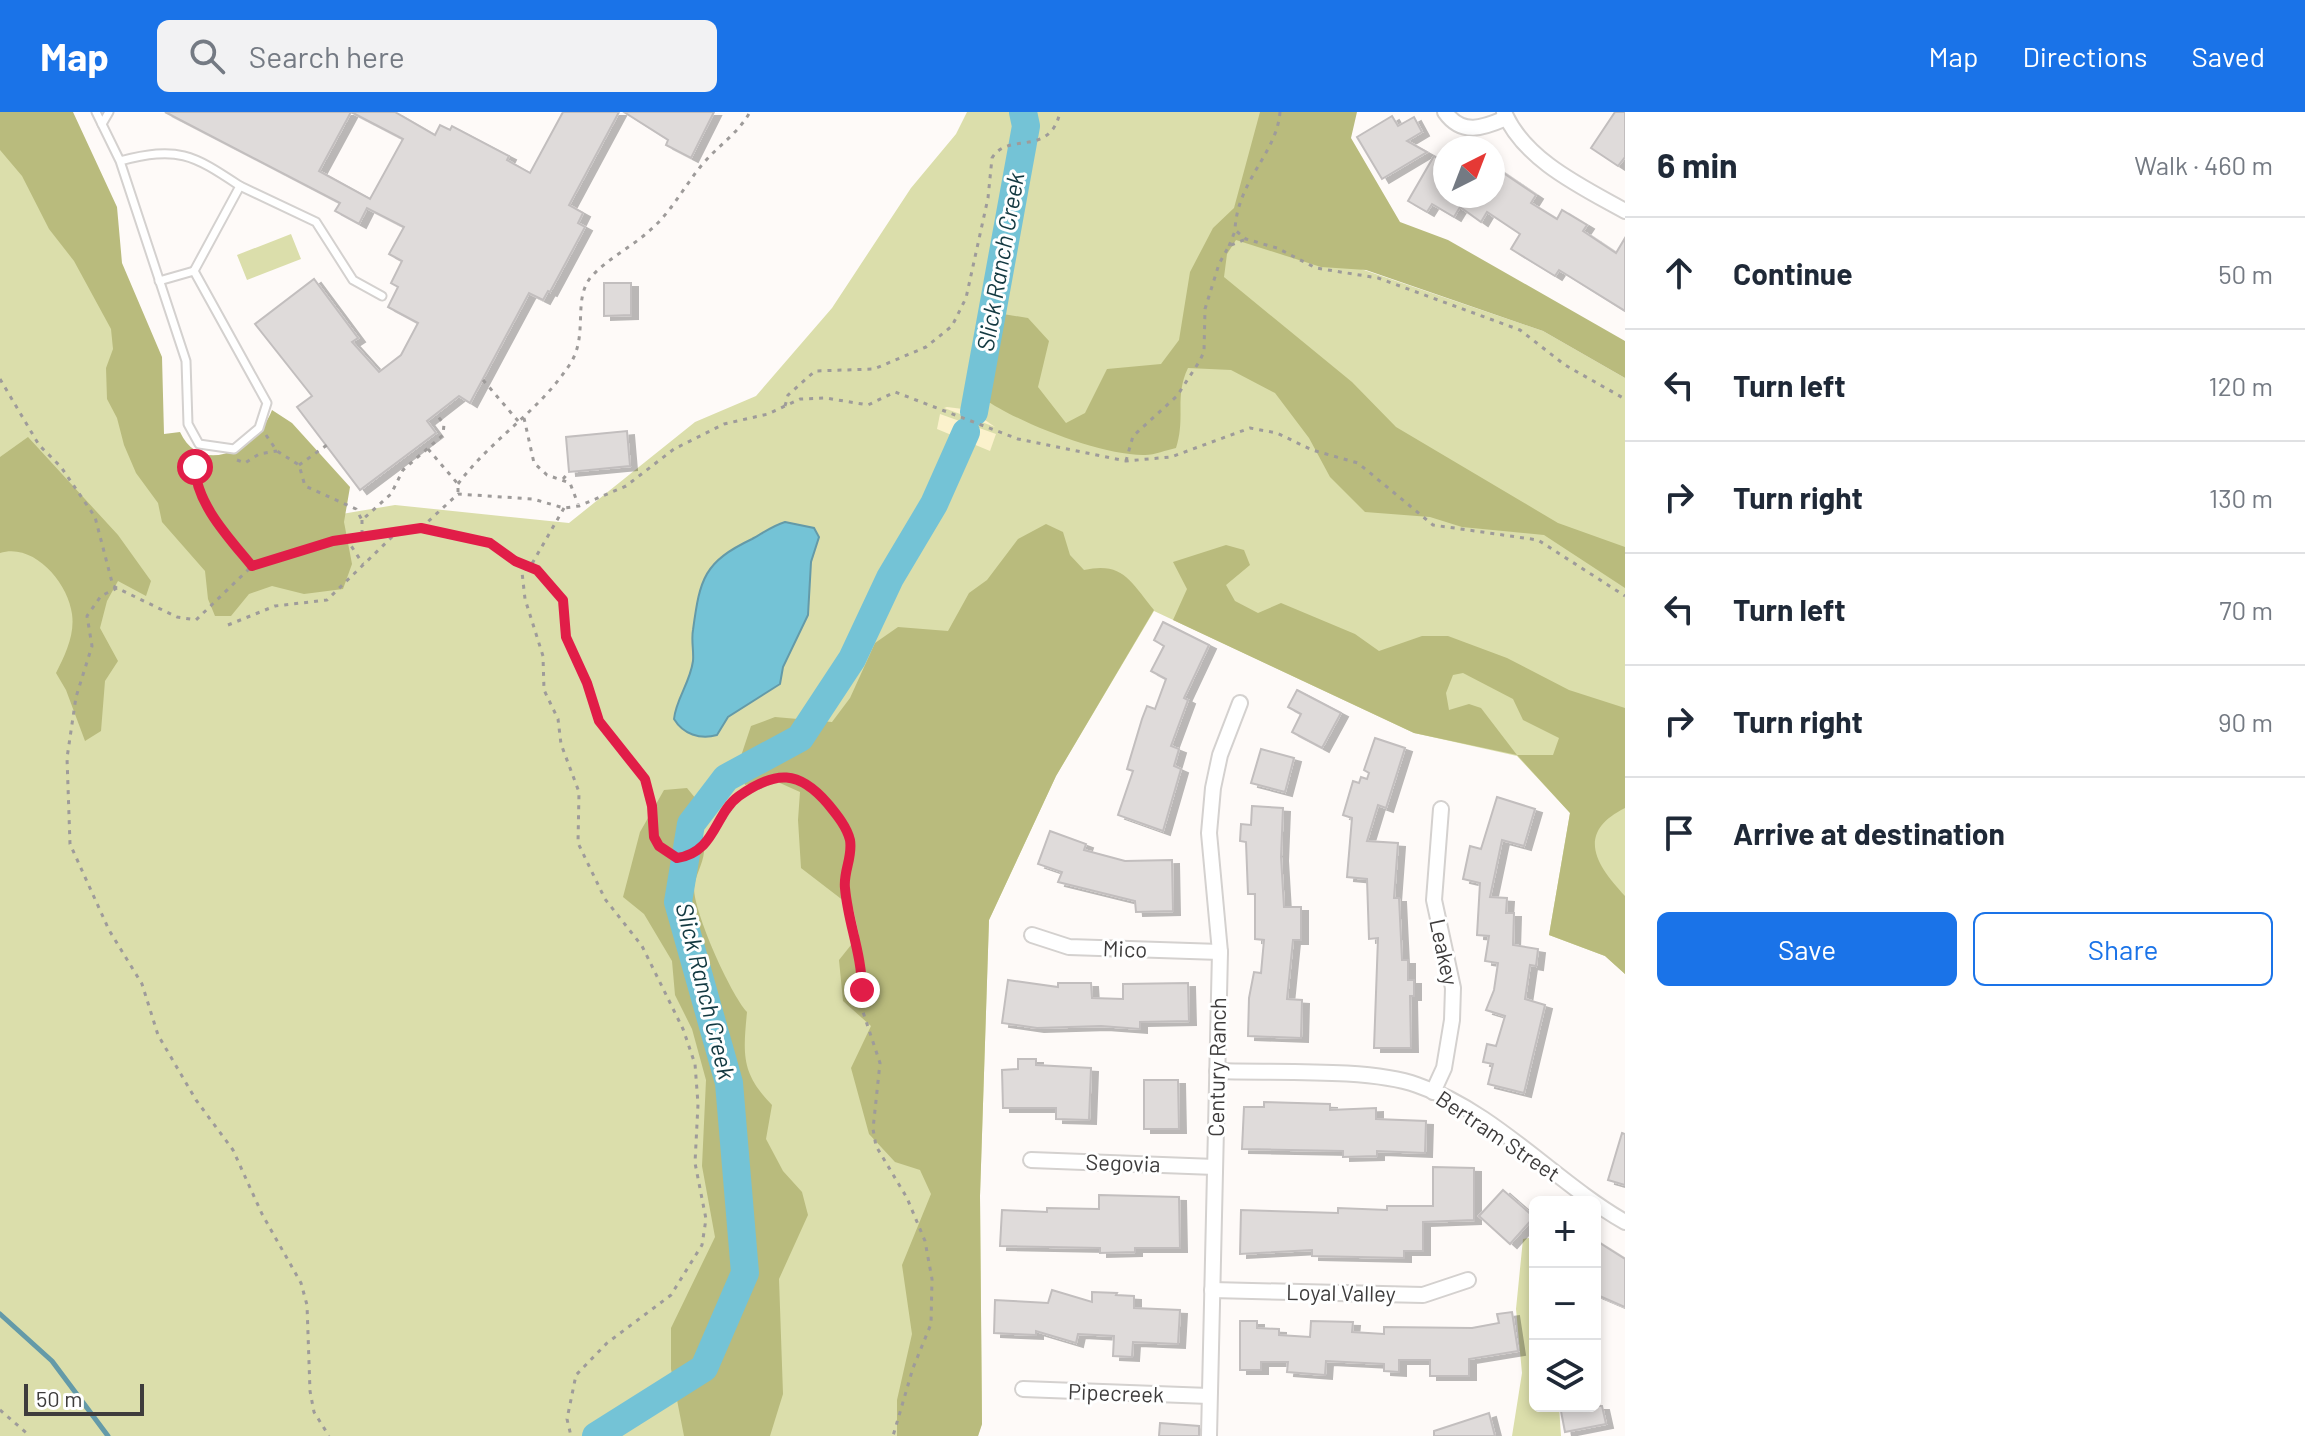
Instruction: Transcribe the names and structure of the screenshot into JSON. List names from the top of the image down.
{
  "streets": {
    "street": [
      "Mico",
      "Leakey",
      "Century Ranch",
      "Bertram Street",
      "Segovia",
      "Loyal Valley",
      "Pipecreek"
    ]
  },
  "crossings": [
    ["Mico", "Century Ranch"],
    ["Leakey", "Bertram Street"],
    ["Century Ranch", "Bertram Street"],
    ["Century Ranch", "Segovia"],
    ["Century Ranch", "Loyal Valley"],
    ["Century Ranch", "Pipecreek"]
  ],
  "water": ["Slick Ranch Creek"],
  "scale_bar": "50 m",
  "north": "top right",
  "page": {
    "header": "Map",
    "search": "Search here",
    "nav": ["Map", "Directions", "Saved"],
    "heading": ["6 min", "Walk · 460 m"],
    "list": [
      ["Continue", "50 m"],
      ["Turn left", "120 m"],
      ["Turn right", "130 m"],
      ["Turn left", "70 m"],
      ["Turn right", "90 m"],
      "Arrive at destination"
    ],
    "buttons": ["Save", "Share"],
    "map_buttons": ["+", "−"],
    "scale": "50 m"
  }
}
